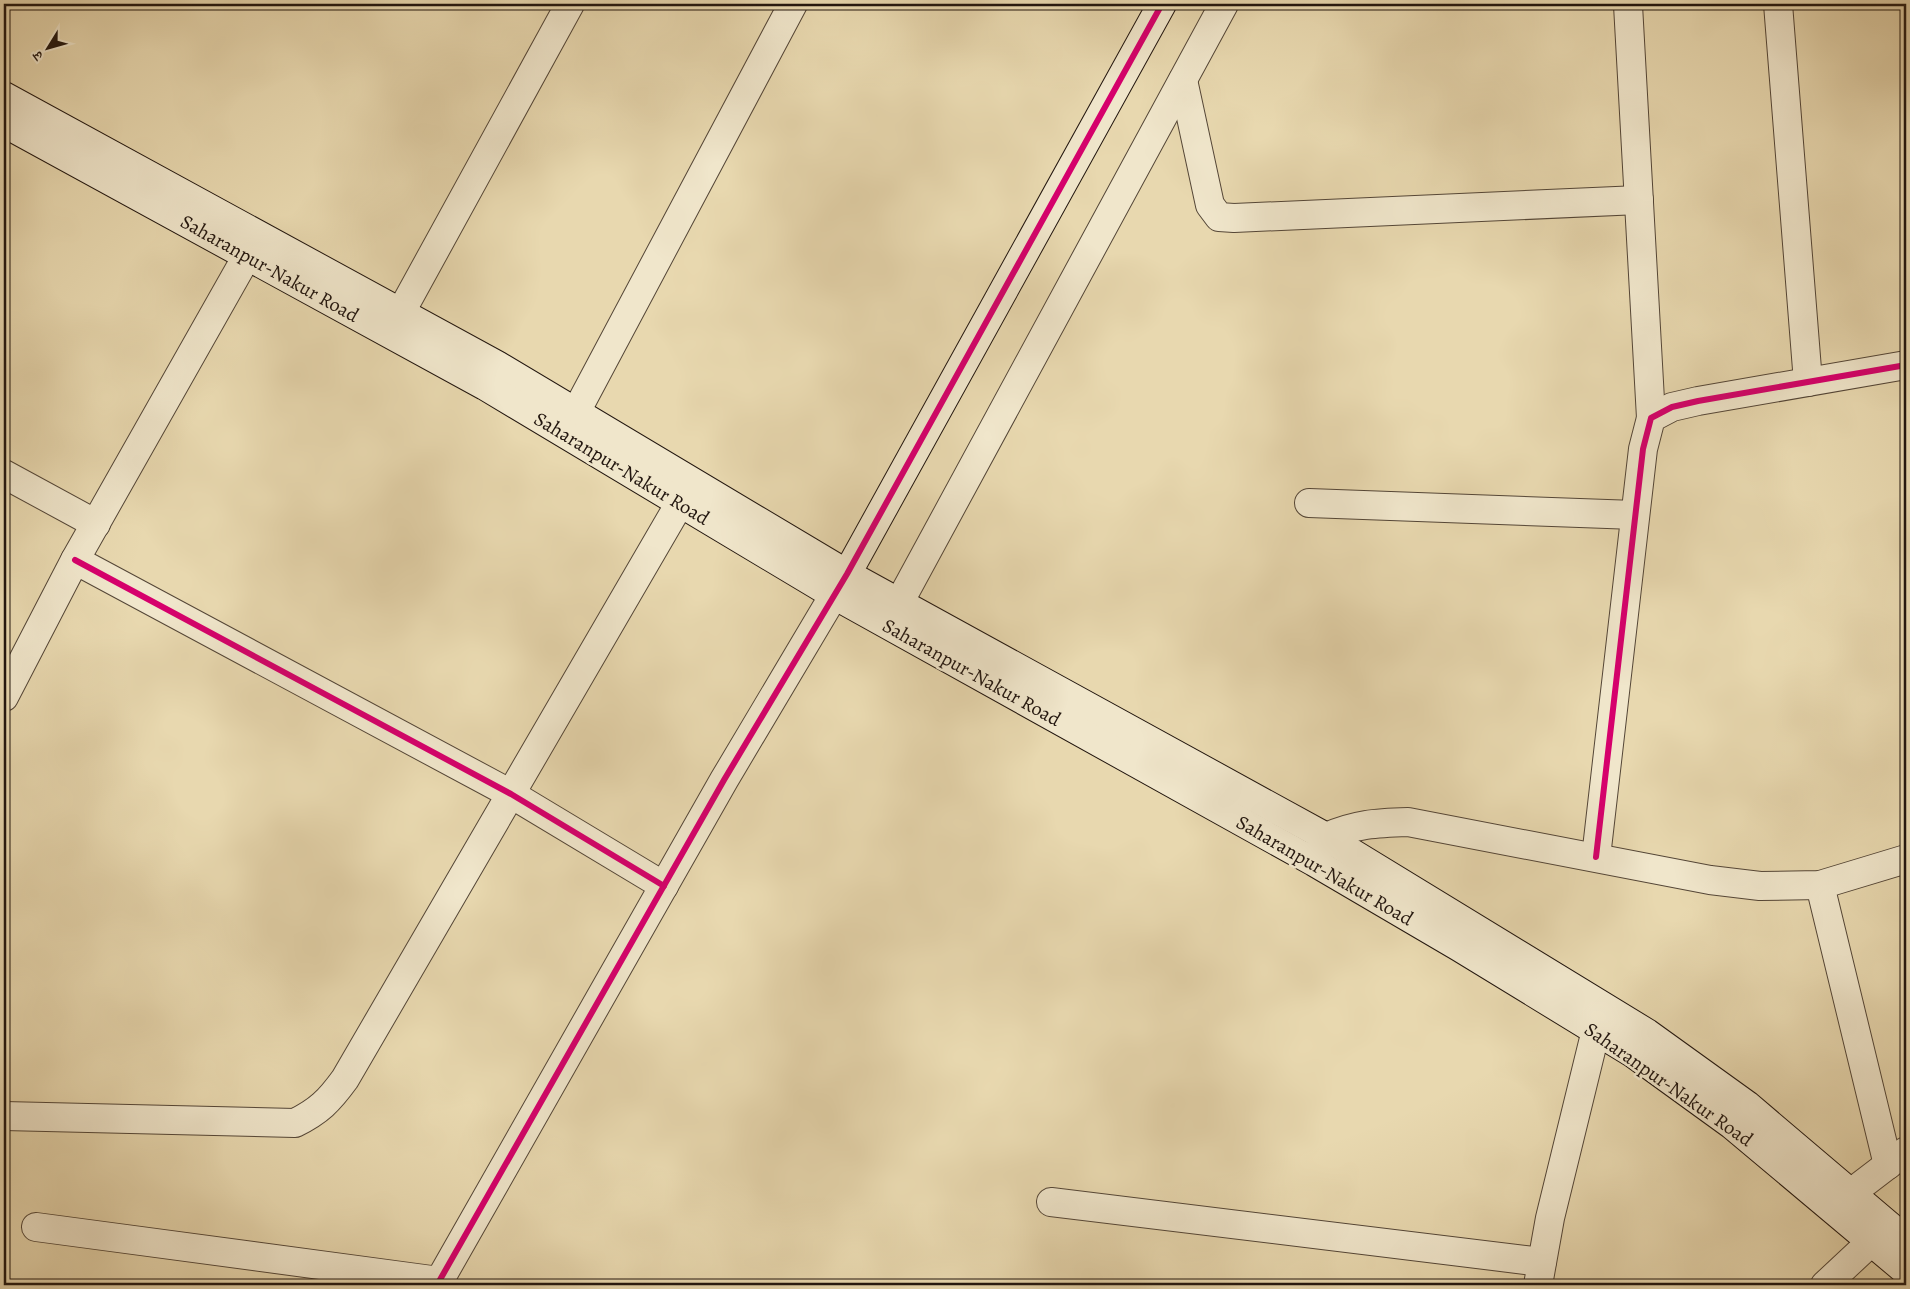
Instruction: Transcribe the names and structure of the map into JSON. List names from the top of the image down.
{
  "streets": {
    "street": ["Saharanpur-Nakur Road"]
  },
  "north": "bottom left"
}
